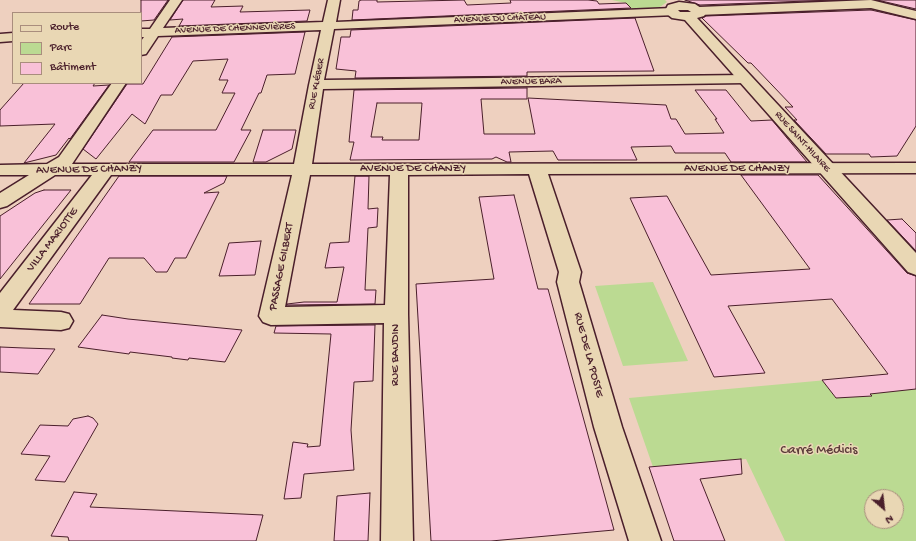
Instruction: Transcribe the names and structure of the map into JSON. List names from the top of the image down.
{
  "streets": {
    "street": [
      "AVENUE DU CHÂTEAU",
      "AVENUE DE CHENNEVIÈRES",
      "AVENUE BARA",
      "RUE KLÉBER",
      "RUE SAINT-HILAIRE",
      "AVENUE DE CHANZY",
      "VILLA MARIOTTE",
      "PASSAGE GILBERT",
      "RUE BAUDIN",
      "RUE DE LA POSTE"
    ]
  },
  "crossings": [
    ["AVENUE DU CHÂTEAU", "AVENUE DE CHENNEVIÈRES"],
    ["AVENUE DU CHÂTEAU", "RUE KLÉBER"],
    ["AVENUE DU CHÂTEAU", "RUE SAINT-HILAIRE"],
    ["AVENUE DE CHENNEVIÈRES", "RUE KLÉBER"],
    ["AVENUE BARA", "RUE KLÉBER"],
    ["AVENUE BARA", "RUE SAINT-HILAIRE"],
    ["RUE KLÉBER", "AVENUE DE CHANZY"],
    ["RUE KLÉBER", "PASSAGE GILBERT"],
    ["RUE SAINT-HILAIRE", "AVENUE DE CHANZY"],
    ["AVENUE DE CHANZY", "VILLA MARIOTTE"],
    ["AVENUE DE CHANZY", "PASSAGE GILBERT"],
    ["AVENUE DE CHANZY", "RUE BAUDIN"],
    ["AVENUE DE CHANZY", "RUE DE LA POSTE"],
    ["PASSAGE GILBERT", "RUE BAUDIN"]
  ],
  "parks": ["Carré Médicis"],
  "legend": ["Route", "Parc", "Bâtiment"],
  "north": "bottom right"
}
